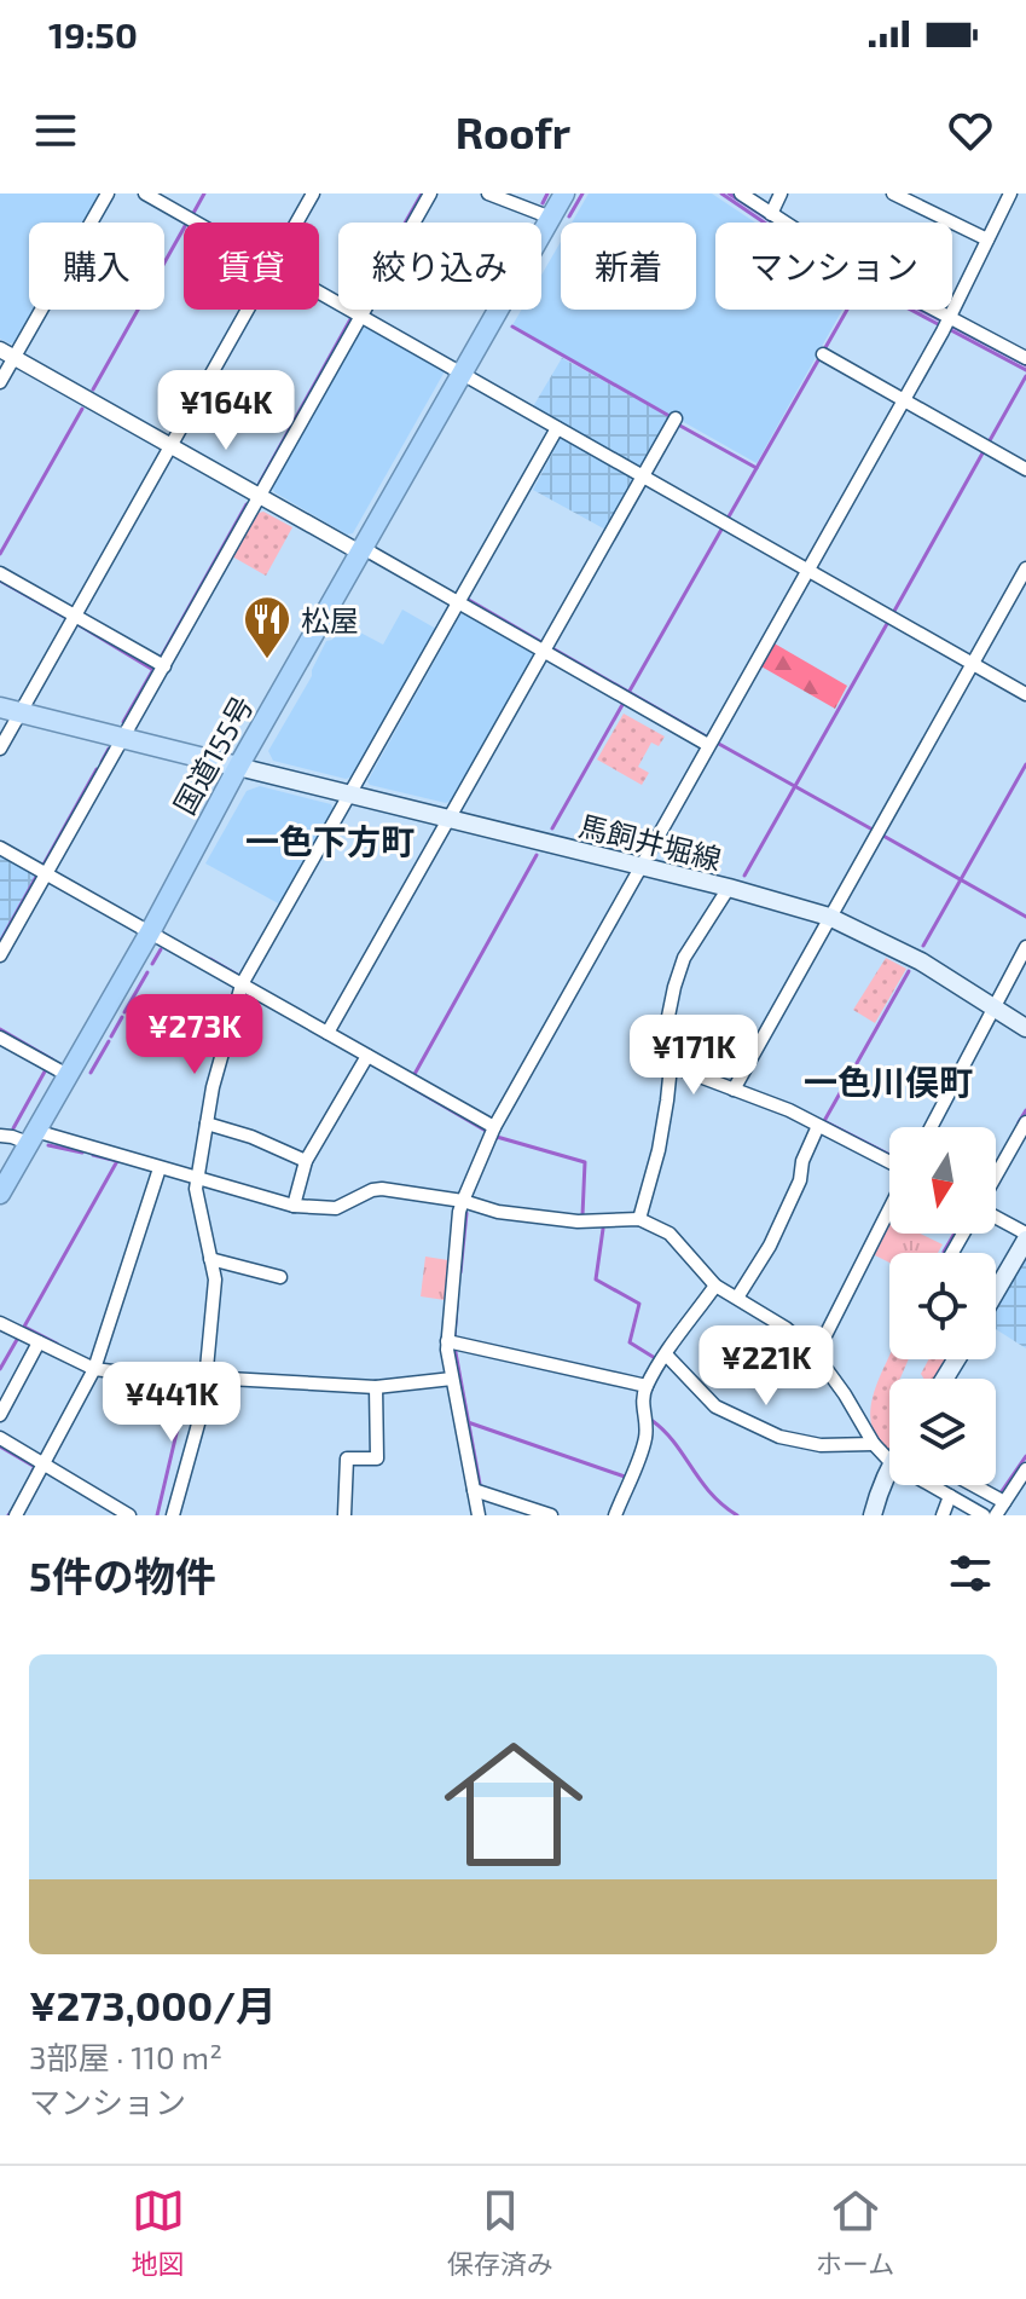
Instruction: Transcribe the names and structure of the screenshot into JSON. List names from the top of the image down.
{
  "streets": {
    "highway": ["国道155号"],
    "main road": ["馬飼井堀線"]
  },
  "crossings": [
    ["国道155号", "馬飼井堀線"]
  ],
  "districts": ["一色下方町", "一色川俣町"],
  "places": {
    "restaurant": ["松屋"]
  },
  "north": "bottom",
  "page": {
    "status": "19:50",
    "header": "Roofr",
    "chip": [
      "購入",
      "賃貸",
      "絞り込み",
      "新着",
      "マンション"
    ],
    "price": [
      "¥164K",
      "¥273K",
      "¥171K",
      "¥221K",
      "¥441K"
    ],
    "heading": "5件の物件",
    "list": [
      {
        "name": "¥273,000/月",
        "note": "3部屋 · 110 m² · マンション"
      }
    ],
    "tabs": ["地図", "保存済み", "ホーム"]
  }
}
